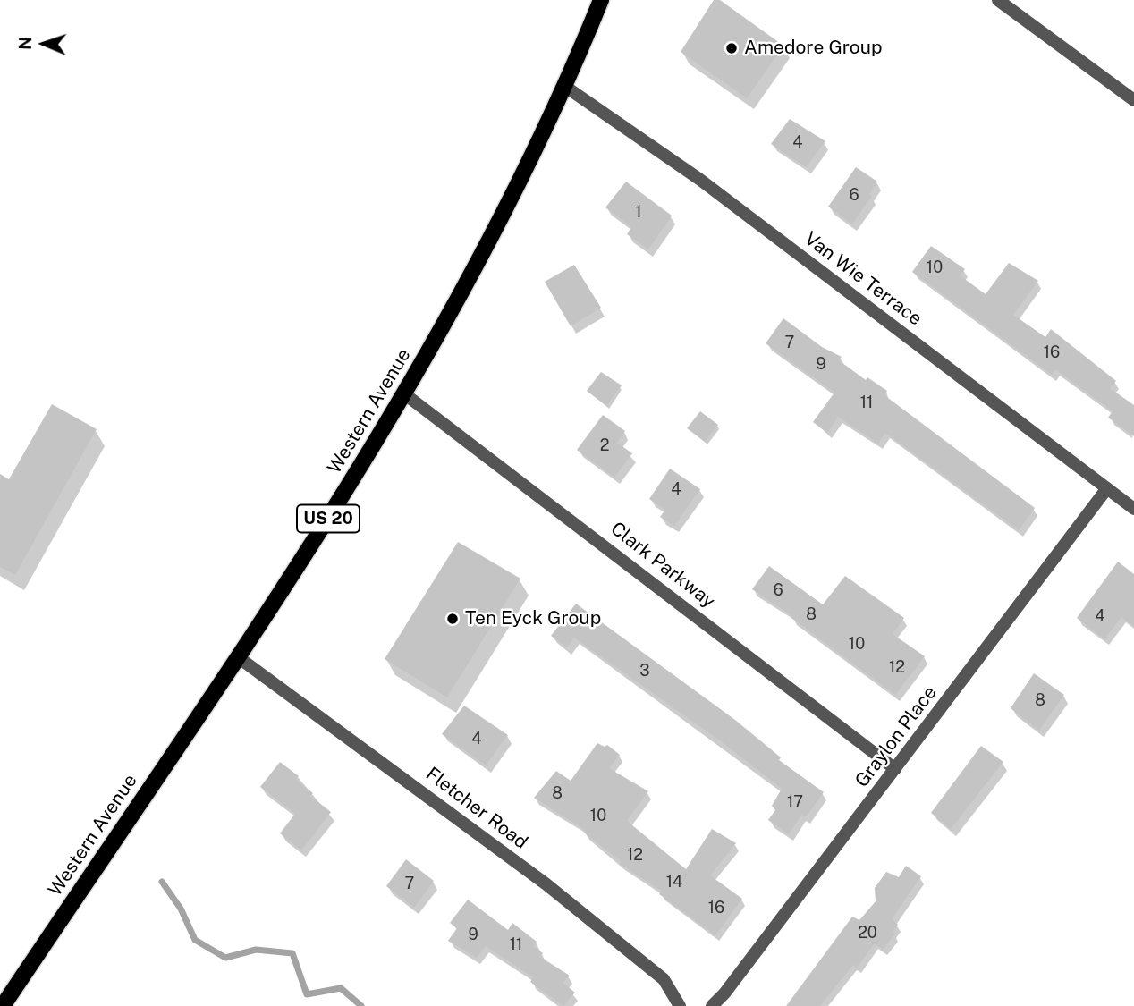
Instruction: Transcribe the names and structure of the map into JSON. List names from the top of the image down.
{
  "streets": {
    "main road": ["Western Avenue", "US 20"],
    "street": [
      "Van Wie Terrace",
      "Clark Parkway",
      "Graylon Place",
      "Fletcher Road"
    ]
  },
  "crossings": [
    ["Van Wie Terrace", "Western Avenue"],
    ["Van Wie Terrace", "Graylon Place"],
    ["Western Avenue", "Clark Parkway"],
    ["Western Avenue", "Fletcher Road"],
    ["Clark Parkway", "Graylon Place"]
  ],
  "places": ["Amedore Group", "Ten Eyck Group"],
  "house_numbers": [
    "4",
    "6",
    "1",
    "10",
    "7",
    "16",
    "9",
    "11",
    "2",
    "4",
    "6",
    "8",
    "4",
    "10",
    "12",
    "3",
    "8",
    "4",
    "8",
    "17",
    "10",
    "12",
    "14",
    "7",
    "16",
    "20",
    "9",
    "11"
  ],
  "north": "left"
}
